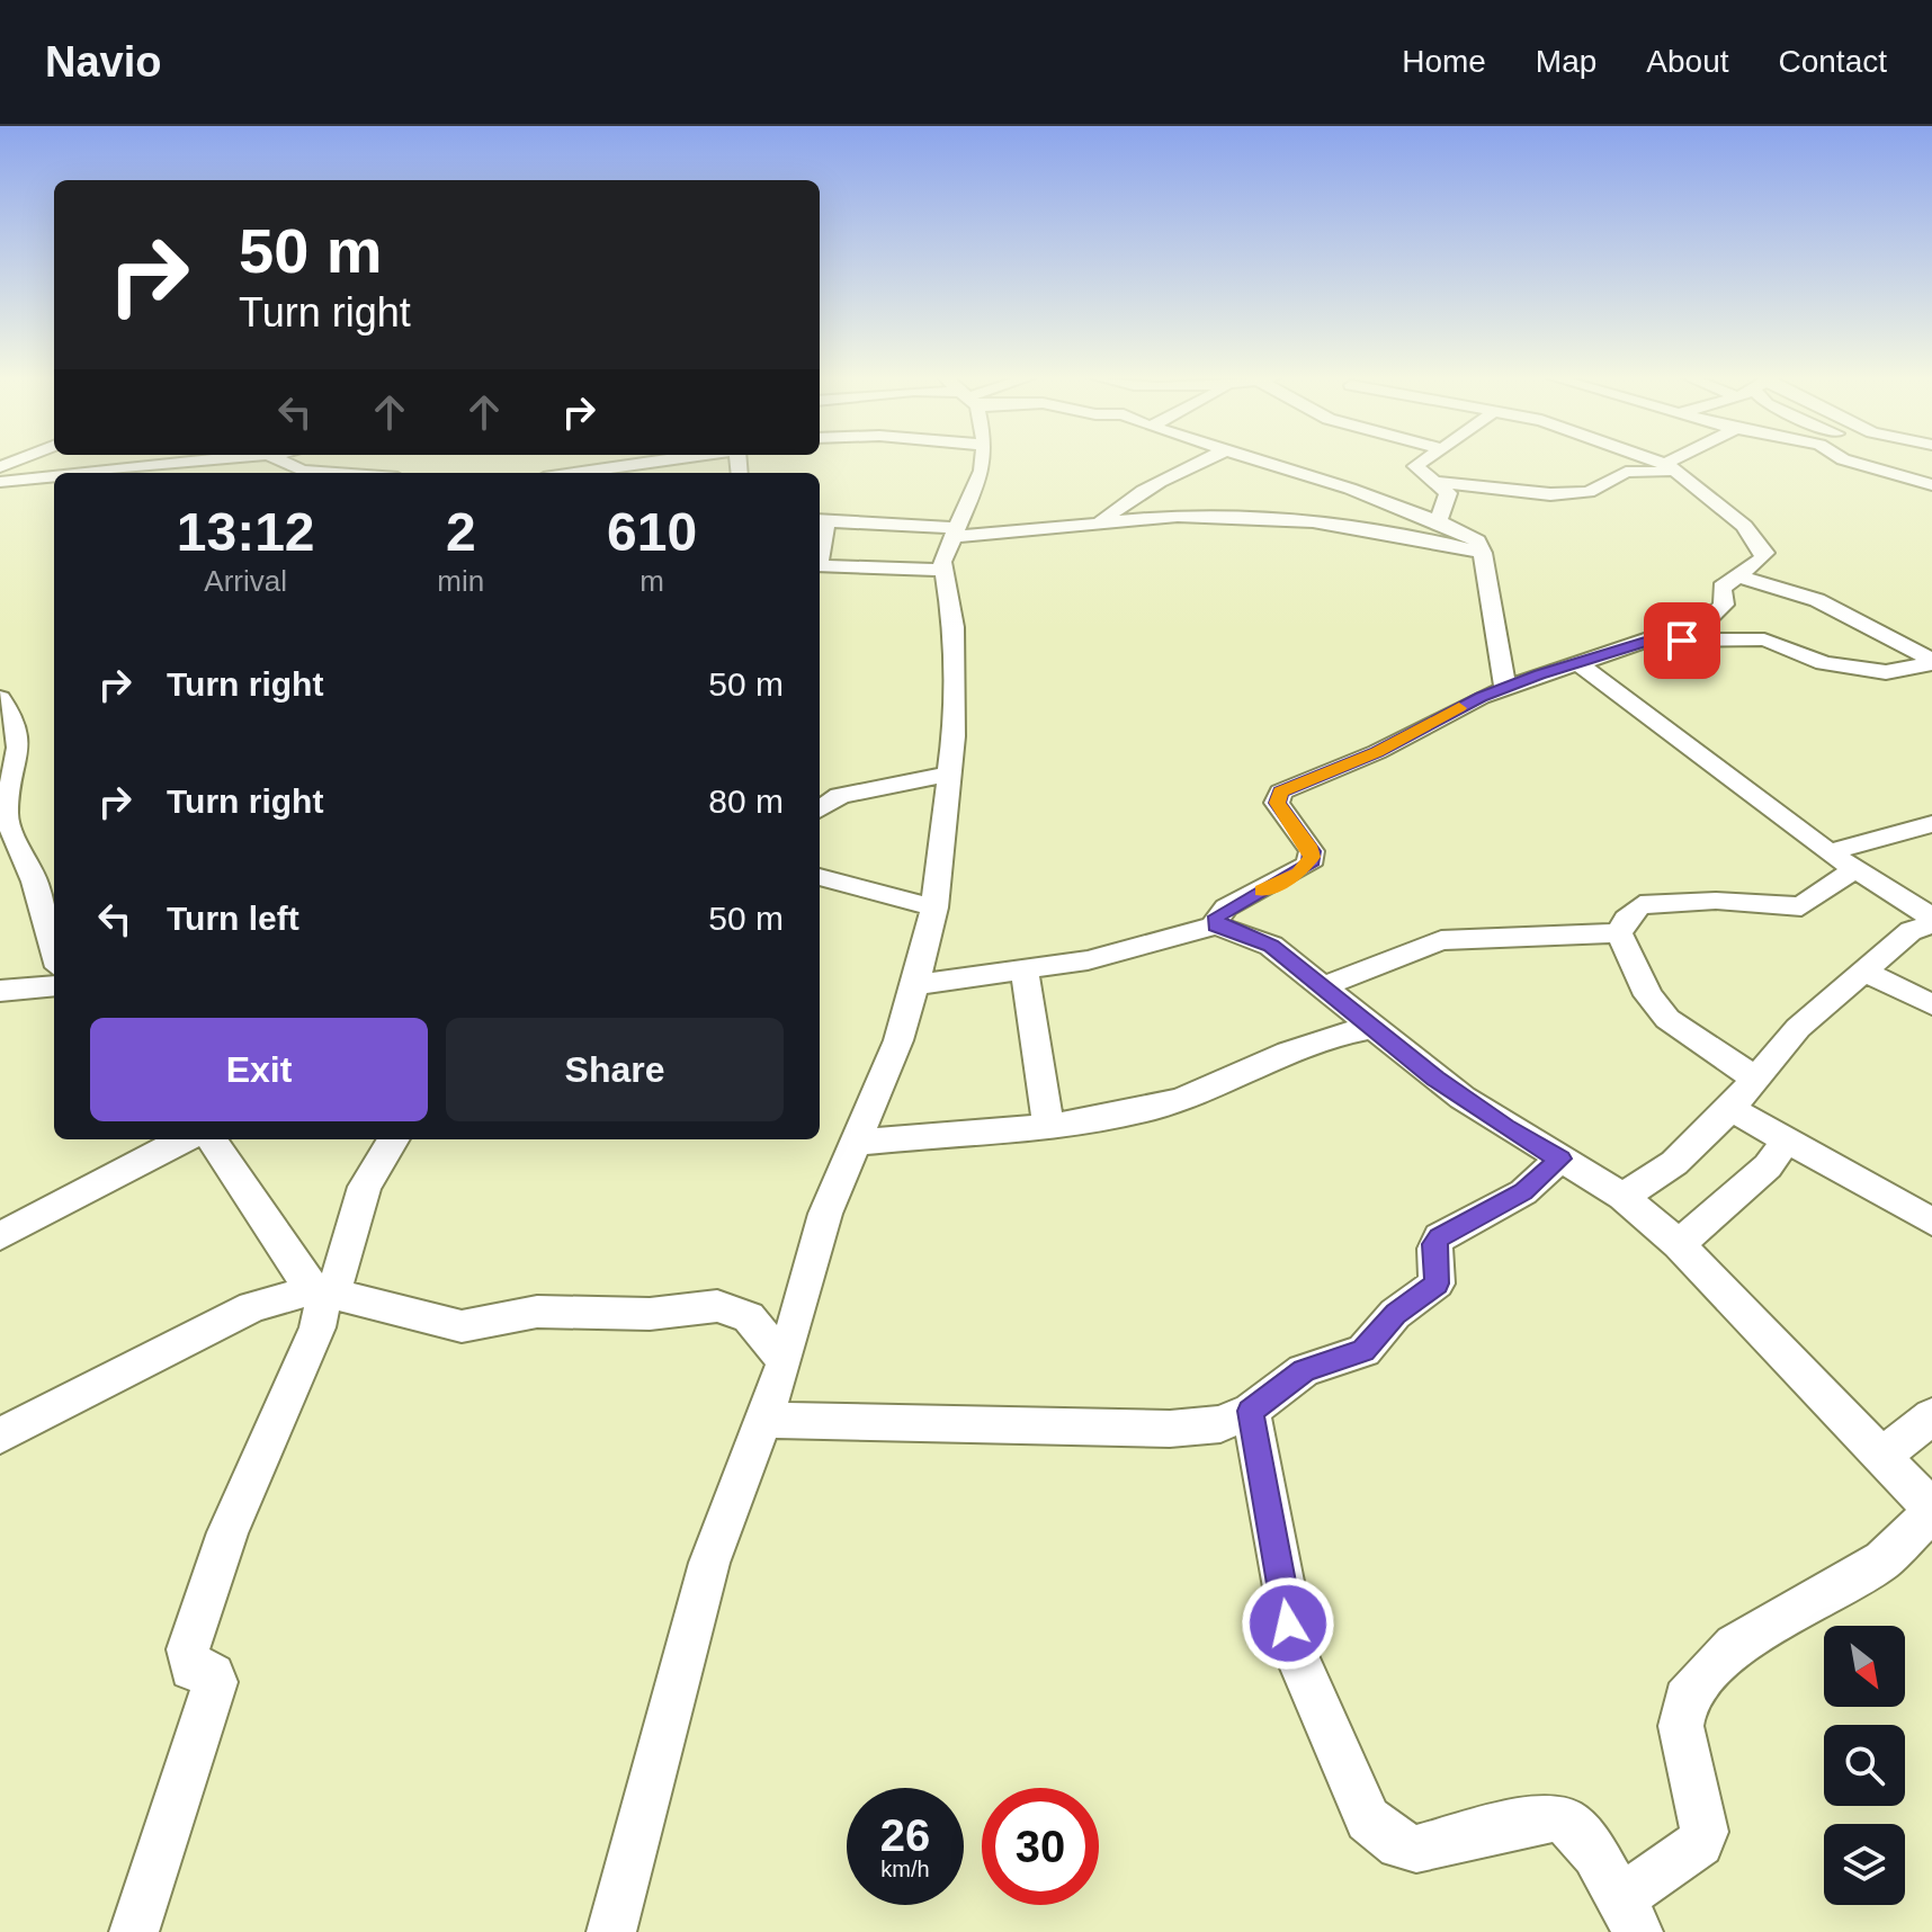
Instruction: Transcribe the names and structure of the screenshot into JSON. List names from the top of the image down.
{
  "north": "bottom right",
  "page": {
    "header": "Navio",
    "nav": [
      "Home",
      "Map",
      "About",
      "Contact"
    ],
    "turn": ["50 m", "Turn right"],
    "eta": [
      "13:12",
      "Arrival",
      "2",
      "min",
      "610",
      "m"
    ],
    "list": [
      {
        "name": "Turn right",
        "value": "50 m"
      },
      {
        "name": "Turn right",
        "value": "80 m"
      },
      {
        "name": "Turn left",
        "value": "50 m"
      }
    ],
    "buttons": ["Exit", "Share"],
    "speed": "26 km/h",
    "limit": "30"
  }
}
